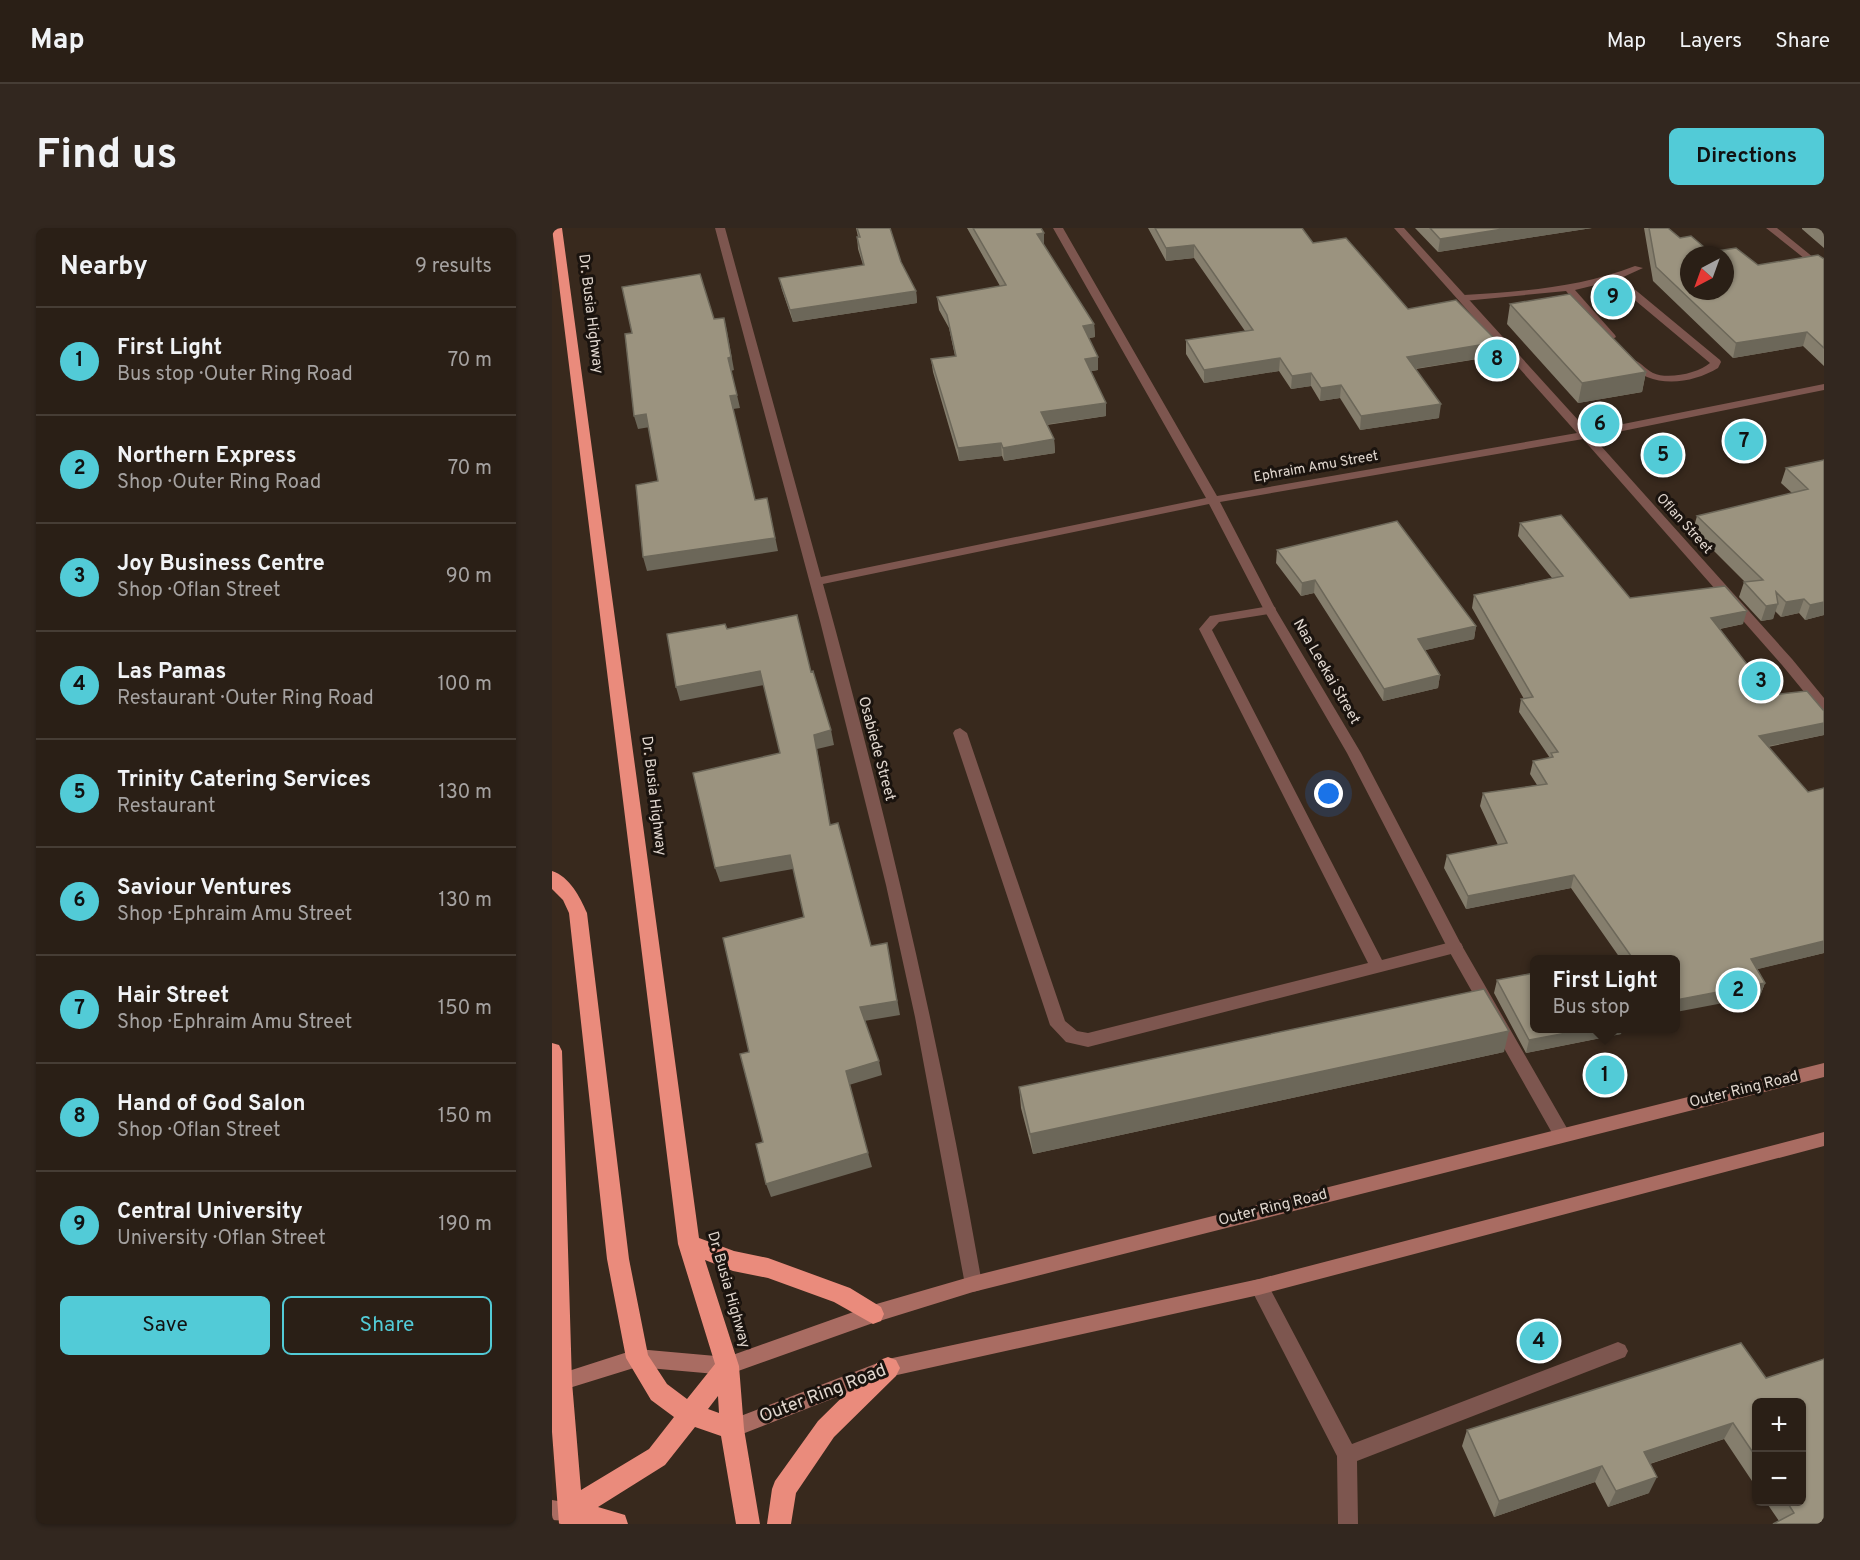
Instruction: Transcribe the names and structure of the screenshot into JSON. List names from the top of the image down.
{
  "streets": {
    "highway": ["Dr. Busia Highway"],
    "main road": ["Outer Ring Road"],
    "street": [
      "Ephraim Amu Street",
      "Oflan Street",
      "Naa Leekai Street",
      "Osabiede Street"
    ]
  },
  "crossings": [
    ["Dr. Busia Highway", "Outer Ring Road"],
    ["Ephraim Amu Street", "Oflan Street"],
    ["Ephraim Amu Street", "Naa Leekai Street"],
    ["Ephraim Amu Street", "Osabiede Street"],
    ["Naa Leekai Street", "Outer Ring Road"],
    ["Osabiede Street", "Outer Ring Road"]
  ],
  "north": "bottom left",
  "page": {
    "header": "Map",
    "nav": ["Map", "Layers", "Share"],
    "buttons": [
      "Directions",
      ["Save", "Share"]
    ],
    "title": "Find us",
    "heading": ["Nearby", "9 results"],
    "pins": [
      "9",
      "8",
      "6",
      "7",
      "5",
      "3",
      "2",
      "1",
      "4"
    ],
    "list": [
      {
        "mark": "1",
        "name": "First Light",
        "note": "Bus stop · Outer Ring Road",
        "value": "70 m"
      },
      {
        "mark": "2",
        "name": "Northern Express",
        "note": "Shop · Outer Ring Road",
        "value": "70 m"
      },
      {
        "mark": "3",
        "name": "Joy Business Centre",
        "note": "Shop · Oflan Street",
        "value": "90 m"
      },
      {
        "mark": "4",
        "name": "Las Pamas",
        "note": "Restaurant · Outer Ring Road",
        "value": "100 m"
      },
      {
        "mark": "5",
        "name": "Trinity Catering Services",
        "note": "Restaurant",
        "value": "130 m"
      },
      {
        "mark": "6",
        "name": "Saviour Ventures",
        "note": "Shop · Ephraim Amu Street",
        "value": "130 m"
      },
      {
        "mark": "7",
        "name": "Hair Street",
        "note": "Shop · Ephraim Amu Street",
        "value": "150 m"
      },
      {
        "mark": "8",
        "name": "Hand of God Salon",
        "note": "Shop · Oflan Street",
        "value": "150 m"
      },
      {
        "mark": "9",
        "name": "Central University",
        "note": "University · Oflan Street",
        "value": "190 m"
      }
    ],
    "popup": ["First Light", "Bus stop"],
    "map_buttons": ["+", "−"]
  }
}
